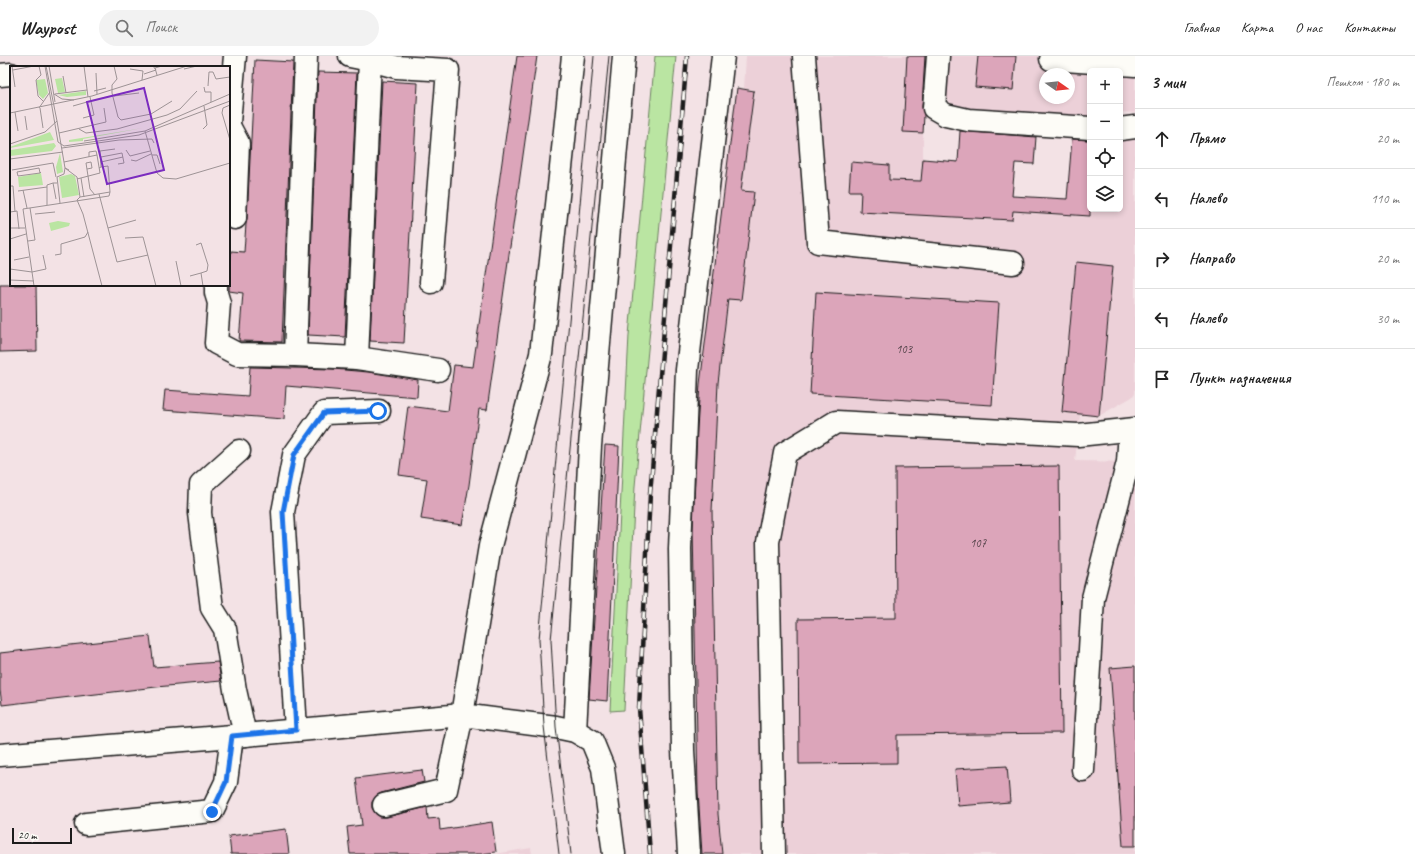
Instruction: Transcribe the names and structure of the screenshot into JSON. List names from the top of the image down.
{
  "house_numbers": ["103", "107"],
  "scale_bar": "20 m",
  "north": "right",
  "page": {
    "header": "Waypost",
    "search": "Поиск",
    "nav": [
      "Главная",
      "Карта",
      "О нас",
      "Контакты"
    ],
    "heading": ["3 мин", "Пешком · 180 m"],
    "map_buttons": ["+", "−"],
    "list": [
      ["Прямо", "20 m"],
      ["Налево", "110 m"],
      ["Направо", "20 m"],
      ["Налево", "30 m"],
      "Пункт назначения"
    ],
    "scale": "20 m"
  }
}
